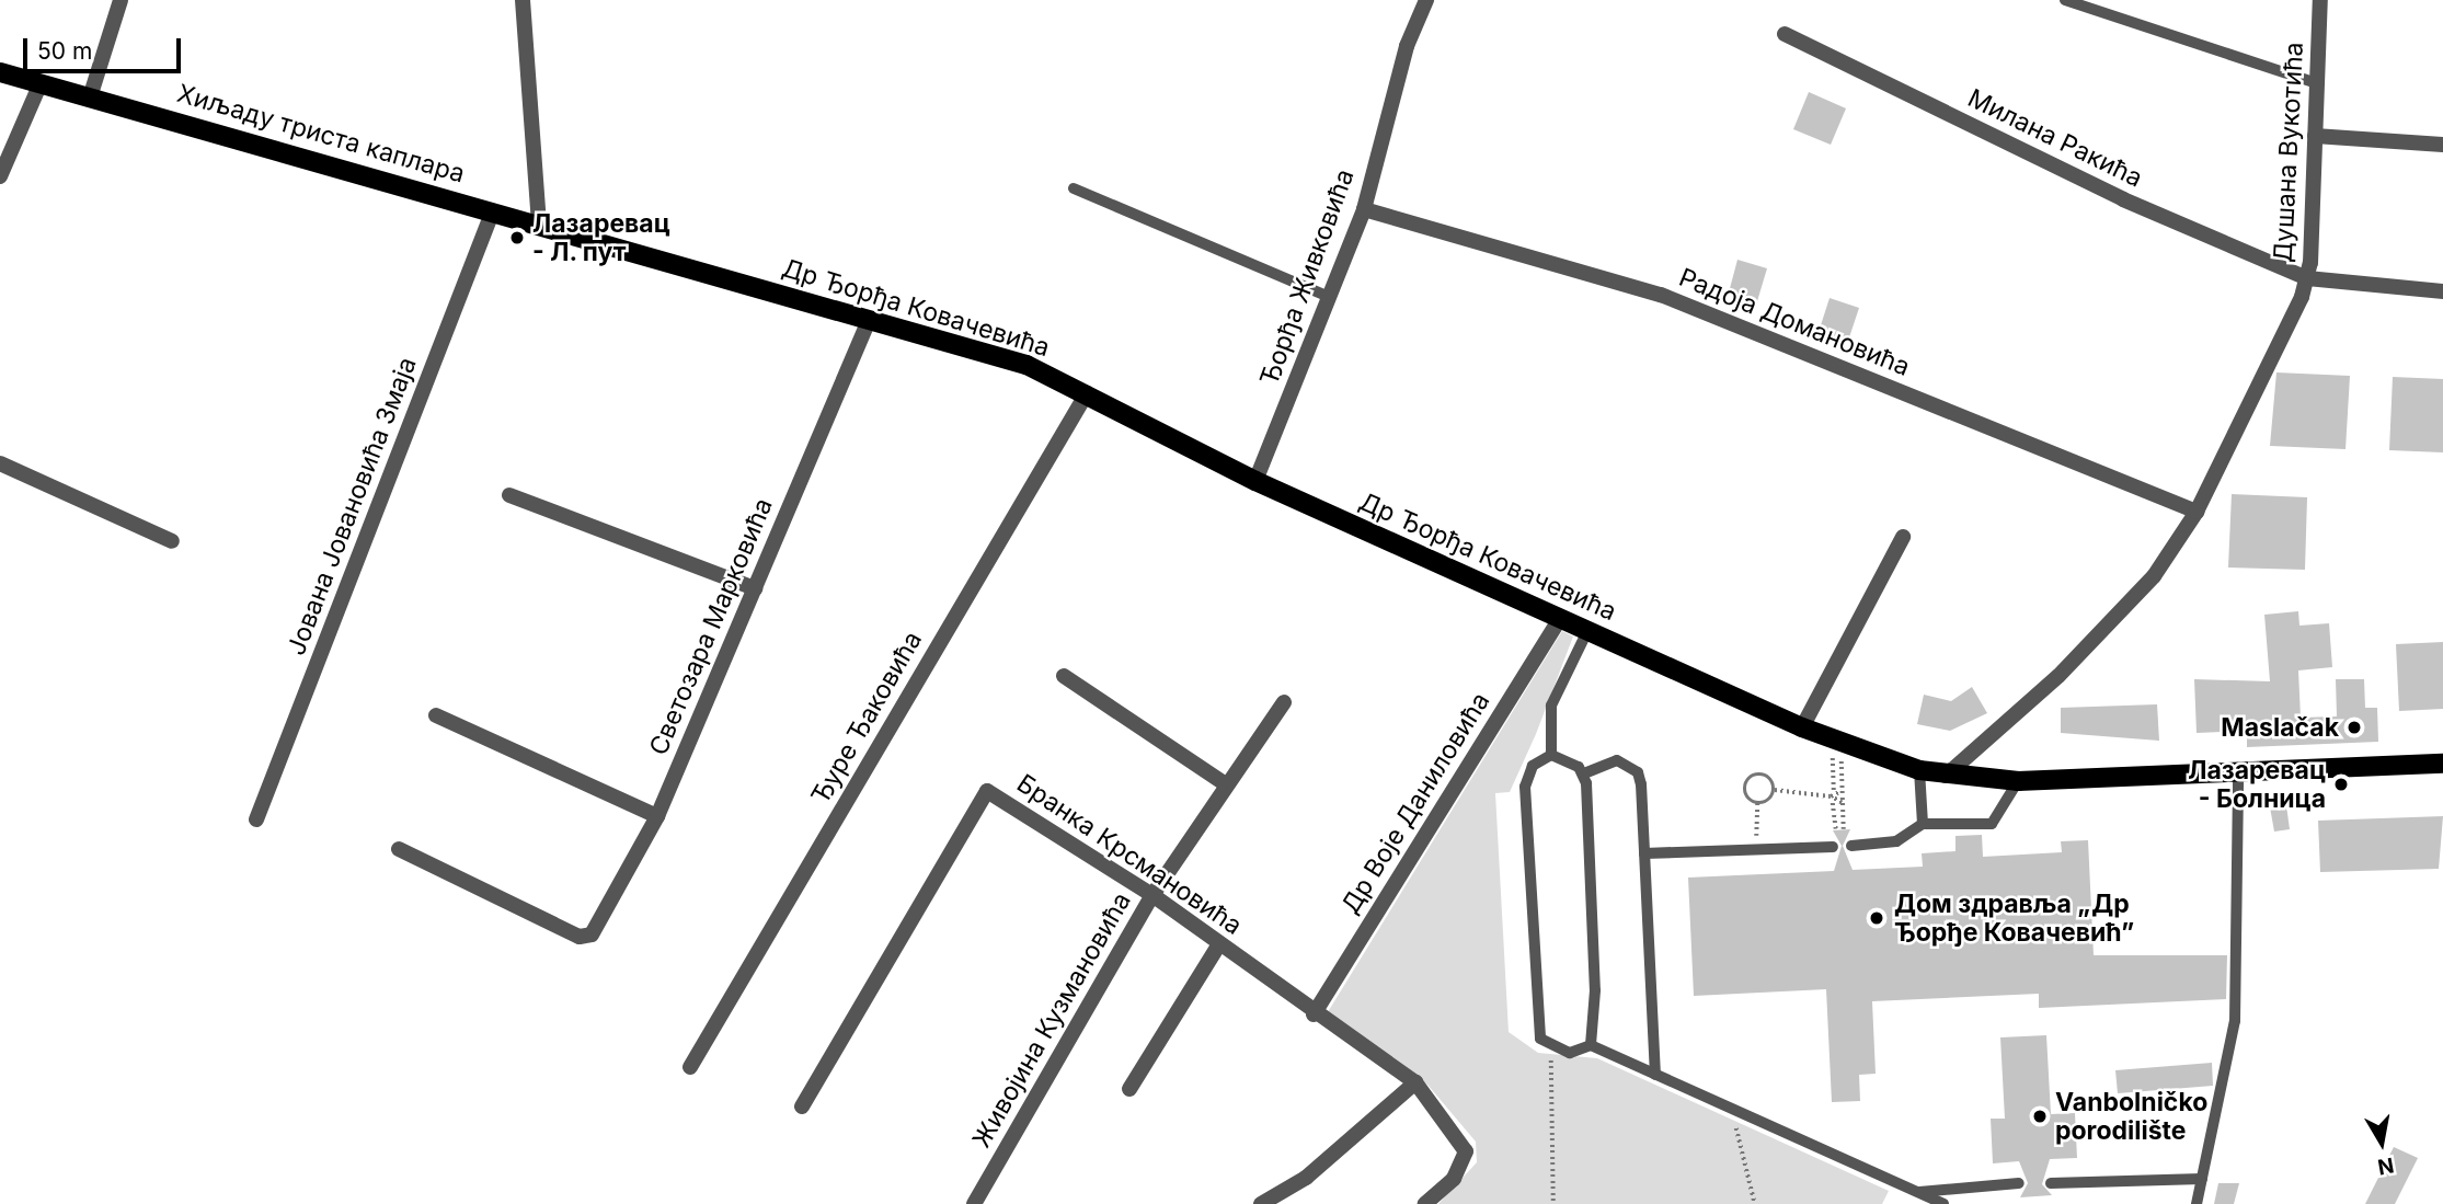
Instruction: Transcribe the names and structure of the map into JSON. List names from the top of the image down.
{
  "streets": {
    "main road": ["Хиљаду триста каплара", "Др Ђорђа Ковачевића"],
    "street": [
      "Милана Ракића",
      "Душана Вукотића",
      "Ђорђа Живковића",
      "Радоја Домановића",
      "Јована Јовановића Змаја",
      "Светозара Марковића",
      "Ђуре Ђаковића",
      "Др Воје Даниловића",
      "Бранка Крсмановића",
      "Живојина Кузмановића"
    ]
  },
  "crossings": [
    ["Хиљаду триста каплара", "Др Ђорђа Ковачевића"],
    ["Хиљаду триста каплара", "Јована Јовановића Змаја"],
    ["Милана Ракића", "Душана Вукотића"],
    ["Душана Вукотића", "Др Ђорђа Ковачевића"],
    ["Душана Вукотића", "Радоја Домановића"],
    ["Ђорђа Живковића", "Др Ђорђа Ковачевића"],
    ["Ђорђа Живковића", "Радоја Домановића"],
    ["Др Ђорђа Ковачевића", "Светозара Марковића"],
    ["Др Ђорђа Ковачевића", "Ђуре Ђаковића"],
    ["Др Ђорђа Ковачевића", "Др Воје Даниловића"],
    ["Др Воје Даниловића", "Бранка Крсмановића"],
    ["Бранка Крсмановића", "Живојина Кузмановића"]
  ],
  "places": [
    "Лазаревац - Л. пут",
    "Maslačak",
    "Лазаревац - Болница",
    "Дом здравља „Др Ђорђе Ковачевић”",
    "Vanbolničko porodilište"
  ],
  "scale_bar": "50 m",
  "north": "bottom"
}
